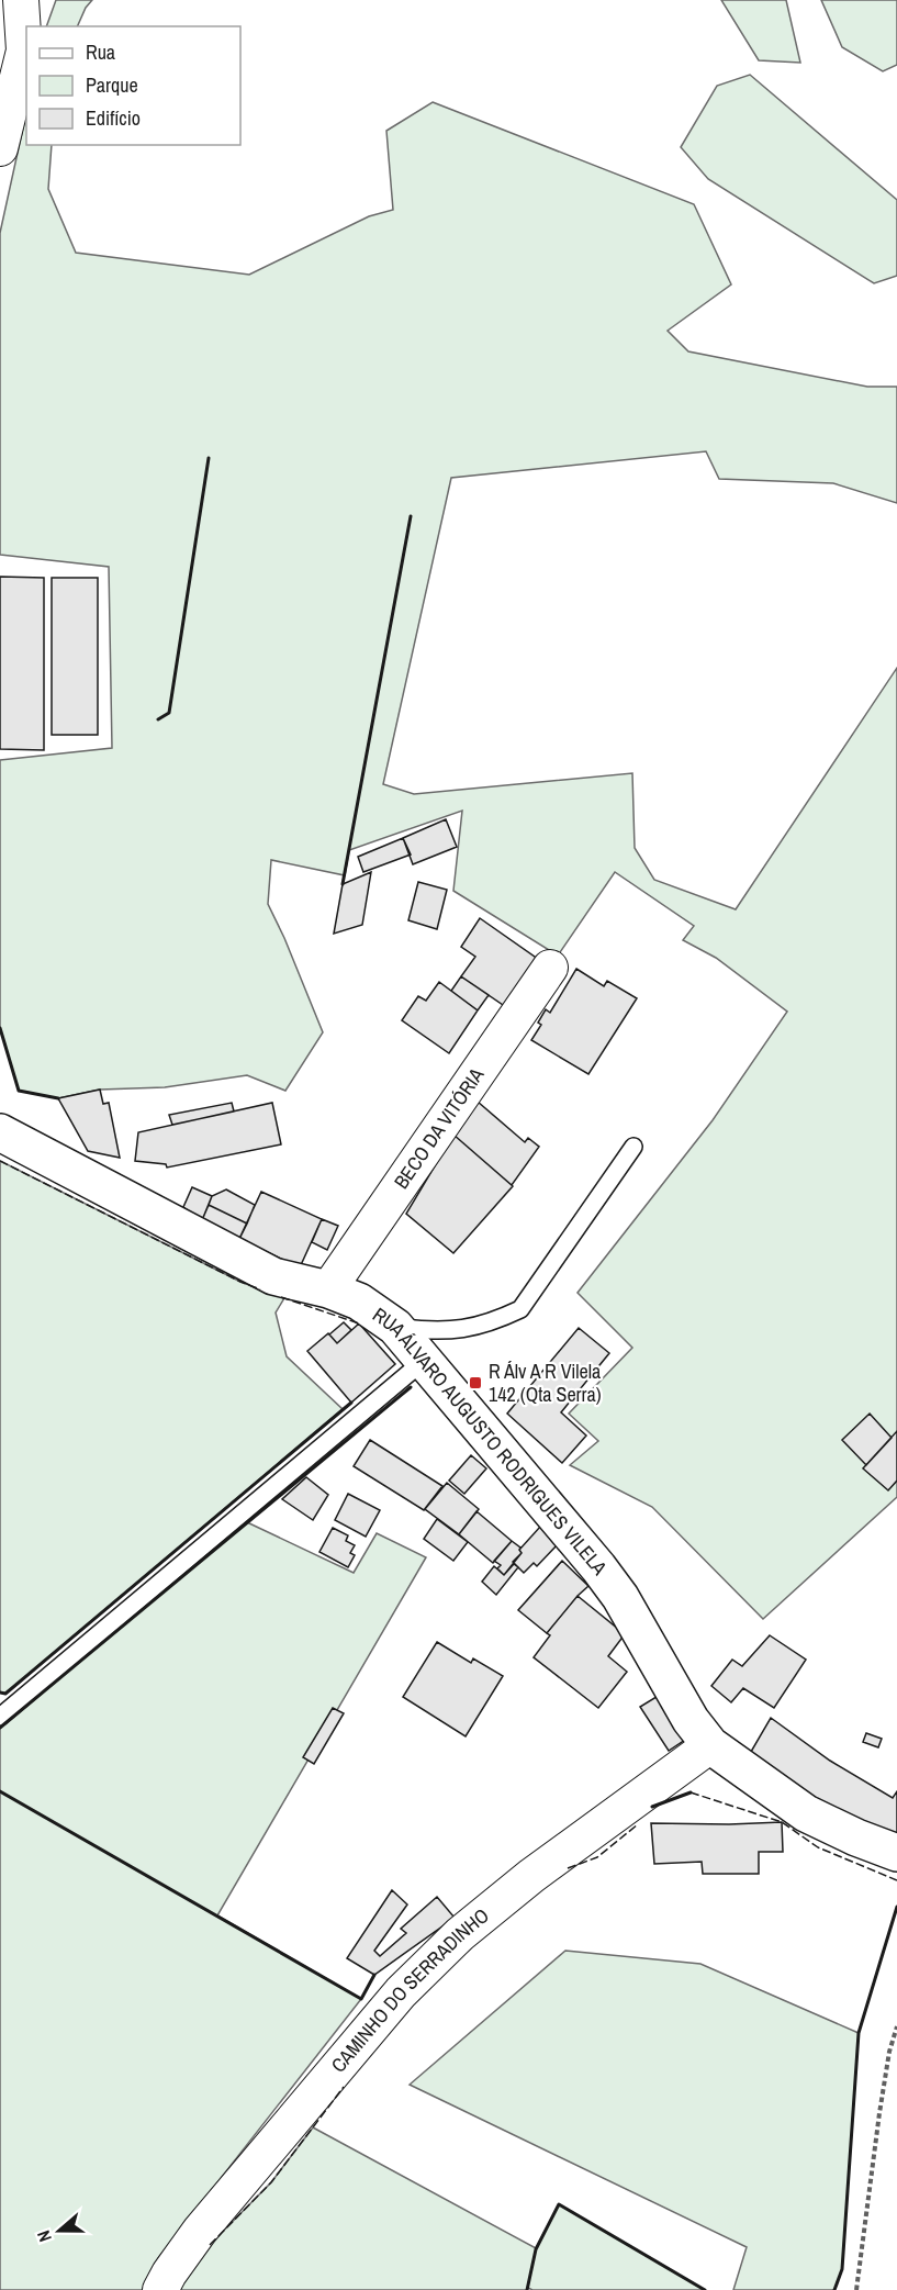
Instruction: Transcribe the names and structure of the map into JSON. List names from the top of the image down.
{
  "streets": {
    "main road": ["RUA ÁLVARO AUGUSTO RODRIGUES VILELA"],
    "street": ["BECO DA VITÓRIA", "CAMINHO DO SERRADINHO"]
  },
  "crossings": [
    ["BECO DA VITÓRIA", "RUA ÁLVARO AUGUSTO RODRIGUES VILELA"],
    ["RUA ÁLVARO AUGUSTO RODRIGUES VILELA", "CAMINHO DO SERRADINHO"]
  ],
  "places": {
    "transit": ["R Álv A R Vilela 142 (Qta Serra)"]
  },
  "legend": ["Rua", "Parque", "Edifício"],
  "north": "left"
}
